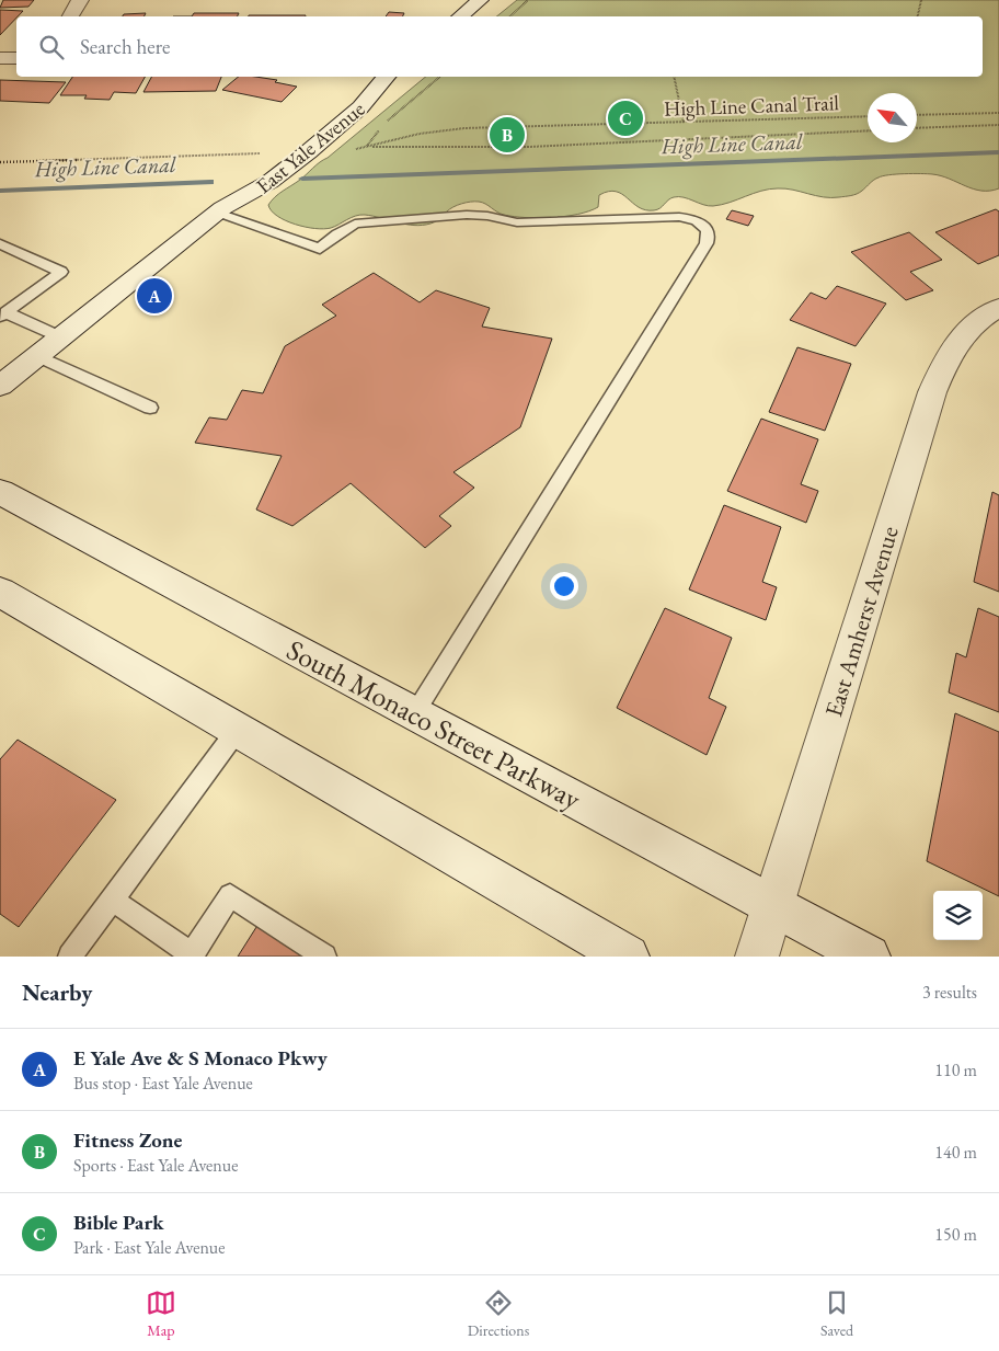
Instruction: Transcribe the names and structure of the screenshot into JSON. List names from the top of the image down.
{
  "streets": {
    "main road": ["East Yale Avenue", "East Amherst Avenue", "South Monaco Street Parkway"],
    "path": ["High Line Canal Trail"]
  },
  "crossings": [
    ["East Amherst Avenue", "South Monaco Street Parkway"]
  ],
  "water": ["High Line Canal"],
  "north": "top left",
  "page": {
    "search": "Search here",
    "pins": ["C", "B", "A"],
    "heading": ["Nearby", "3 results"],
    "list": [
      {
        "mark": "A",
        "name": "E Yale Ave & S Monaco Pkwy",
        "note": "Bus stop · East Yale Avenue",
        "value": "110 m"
      },
      {
        "mark": "B",
        "name": "Fitness Zone",
        "note": "Sports · East Yale Avenue",
        "value": "140 m"
      },
      {
        "mark": "C",
        "name": "Bible Park",
        "note": "Park · East Yale Avenue",
        "value": "150 m"
      }
    ],
    "nav": ["Map", "Directions", "Saved"]
  }
}
